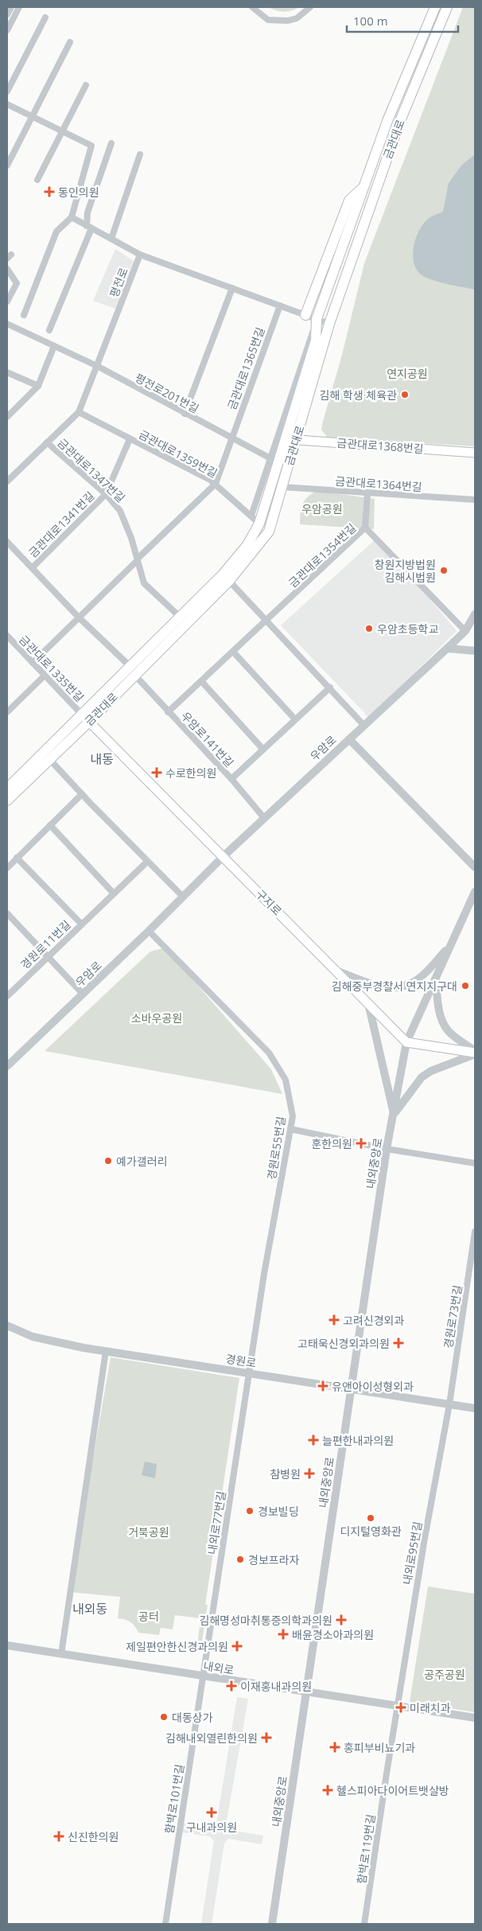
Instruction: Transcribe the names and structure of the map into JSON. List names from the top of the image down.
{
  "streets": {
    "main road": ["금관대로", "금관대로1368번길", "구지로"],
    "street": [
      "평전로",
      "금관대로1365번길",
      "평전로201번길",
      "금관대로1359번길",
      "금관대로1347번길",
      "금관대로1364번길",
      "금관대로1341번길",
      "금관대로1354번길",
      "금관대로1335번길",
      "우암로141번길",
      "우암로",
      "경원로11번길",
      "경원로55번길",
      "내외중앙로",
      "경원로73번길",
      "경원로",
      "내외로77번길",
      "내외로95번길",
      "내외로",
      "함박로101번길",
      "함박로119번길"
    ]
  },
  "crossings": [
    ["금관대로", "금관대로1368번길"],
    ["금관대로", "금관대로1359번길"],
    ["금관대로", "금관대로1347번길"],
    ["금관대로", "금관대로1364번길"],
    ["금관대로", "금관대로1341번길"],
    ["금관대로", "금관대로1335번길"],
    ["금관대로", "구지로"],
    ["평전로", "평전로201번길"],
    ["평전로", "금관대로1359번길"],
    ["평전로", "금관대로1347번길"],
    ["금관대로1365번길", "평전로201번길"],
    ["금관대로1365번길", "금관대로1359번길"],
    ["금관대로1347번길", "금관대로1341번길"],
    ["금관대로1364번길", "금관대로1354번길"],
    ["금관대로1341번길", "우암로141번길"],
    ["금관대로1354번길", "우암로141번길"],
    ["금관대로1335번길", "구지로"],
    ["우암로141번길", "우암로"],
    ["우암로", "구지로"],
    ["우암로", "경원로55번길"],
    ["구지로", "내외중앙로"],
    ["경원로55번길", "경원로"],
    ["경원로55번길", "내외로77번길"],
    ["내외중앙로", "경원로"],
    ["내외중앙로", "내외로"],
    ["경원로73번길", "경원로"],
    ["경원로73번길", "내외로95번길"],
    ["경원로", "내외로77번길"],
    ["경원로", "내외로95번길"],
    ["내외로77번길", "내외로"],
    ["내외로77번길", "함박로101번길"],
    ["내외로95번길", "내외로"],
    ["내외로95번길", "함박로119번길"],
    ["내외로", "함박로101번길"],
    ["내외로", "함박로119번길"]
  ],
  "districts": ["내동", "내외동"],
  "parks": [
    "연지공원",
    "우암공원",
    "소바우공원",
    "거북공원",
    "공터",
    "공주공원"
  ],
  "places": {
    "health": [
      "동인의원",
      "수로한의원",
      "훈한의원",
      "고려신경외과",
      "고태욱신경외과의원",
      "유앤아이성형외과",
      "늘편한내과의원",
      "참병원",
      "김해명성마취통증의학과의원",
      "배윤경소아과의원",
      "제일편안한신경과의원",
      "이재홍내과의원",
      "미래치과",
      "김해내외열린한의원",
      "홍피부비뇨기과",
      "헬스피아다이어트뱃살방",
      "구내과의원",
      "신진한의원"
    ],
    "other": [
      "김해 학생 체육관",
      "창원지방법원 김해시법원",
      "우암초등학교",
      "김해중부경찰서 연지지구대",
      "예가갤러리",
      "경보빌딩",
      "디지털영화관",
      "경보프라자",
      "대동상가"
    ]
  },
  "scale_bar": "100 m"
}
